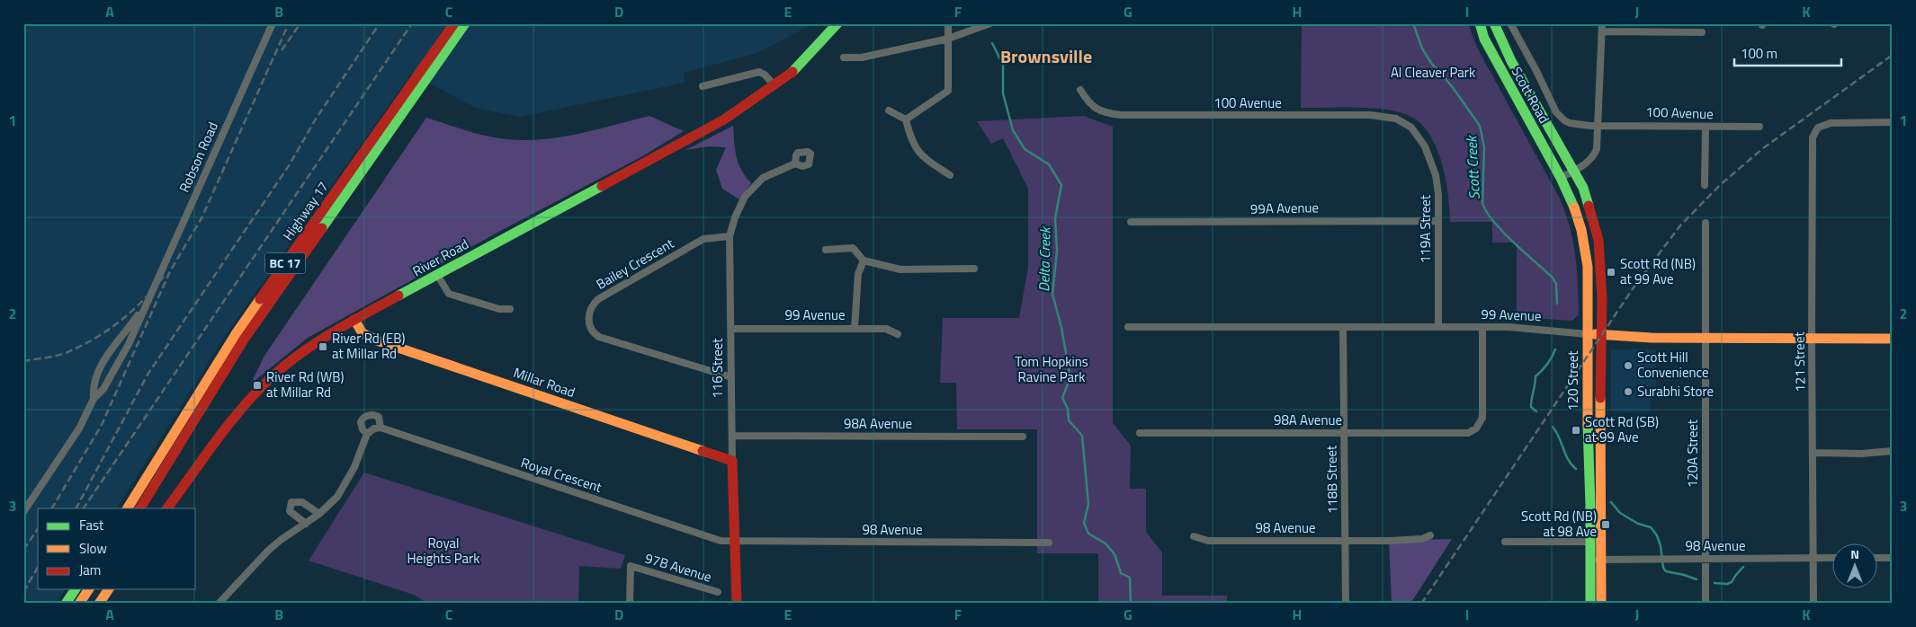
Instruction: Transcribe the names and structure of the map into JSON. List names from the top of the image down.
{
  "streets": {
    "main road": [
      "Scott Road",
      "Highway 17",
      "River Road",
      "BC 17",
      "99 Avenue",
      "116 Street",
      "120 Street",
      "Millar Road"
    ],
    "street": [
      "100 Avenue",
      "Robson Road",
      "99A Avenue",
      "119A Street",
      "Bailey Crescent",
      "121 Street",
      "98A Avenue",
      "120A Street",
      "Royal Crescent",
      "118B Street",
      "98 Avenue",
      "97B Avenue"
    ]
  },
  "crossings": [
    ["Scott Road", "100 Avenue"],
    ["Scott Road", "120 Street"],
    ["100 Avenue", "119A Street"],
    ["99A Avenue", "119A Street"],
    ["119A Street", "99 Avenue"],
    ["River Road", "Millar Road"],
    ["Bailey Crescent", "116 Street"],
    ["99 Avenue", "121 Street"],
    ["99 Avenue", "116 Street"],
    ["99 Avenue", "120 Street"],
    ["99 Avenue", "98A Avenue"],
    ["99 Avenue", "120A Street"],
    ["99 Avenue", "118B Street"],
    ["121 Street", "98 Avenue"],
    ["116 Street", "Millar Road"],
    ["116 Street", "98A Avenue"],
    ["116 Street", "Royal Crescent"],
    ["116 Street", "98 Avenue"],
    ["120 Street", "98 Avenue"],
    ["98A Avenue", "118B Street"],
    ["120A Street", "98 Avenue"],
    ["Royal Crescent", "98 Avenue"],
    ["118B Street", "98 Avenue"]
  ],
  "districts": ["Brownsville"],
  "water": ["Scott Creek", "Delta Creek"],
  "parks": ["Al Cleaver Park", "Tom Hopkins Ravine Park", "Royal Heights Park"],
  "places": {
    "transit": [
      "Scott Rd (NB) at 99 Ave",
      "River Rd (EB) at Millar Rd",
      "River Rd (WB) at Millar Rd",
      "Scott Rd (SB) at 99 Ave",
      "Scott Rd (NB) at 98 Ave"
    ],
    "other": ["Scott Hill Convenience", "Surabhi Store"]
  },
  "legend": ["Fast", "Slow", "Jam"],
  "scale_bar": "100 m",
  "north": "top",
  "grid": {
    "columns": [
      "A",
      "B",
      "C",
      "D",
      "E",
      "F",
      "G",
      "H",
      "I",
      "J",
      "K"
    ],
    "rows": ["1", "2", "3"]
  }
}
